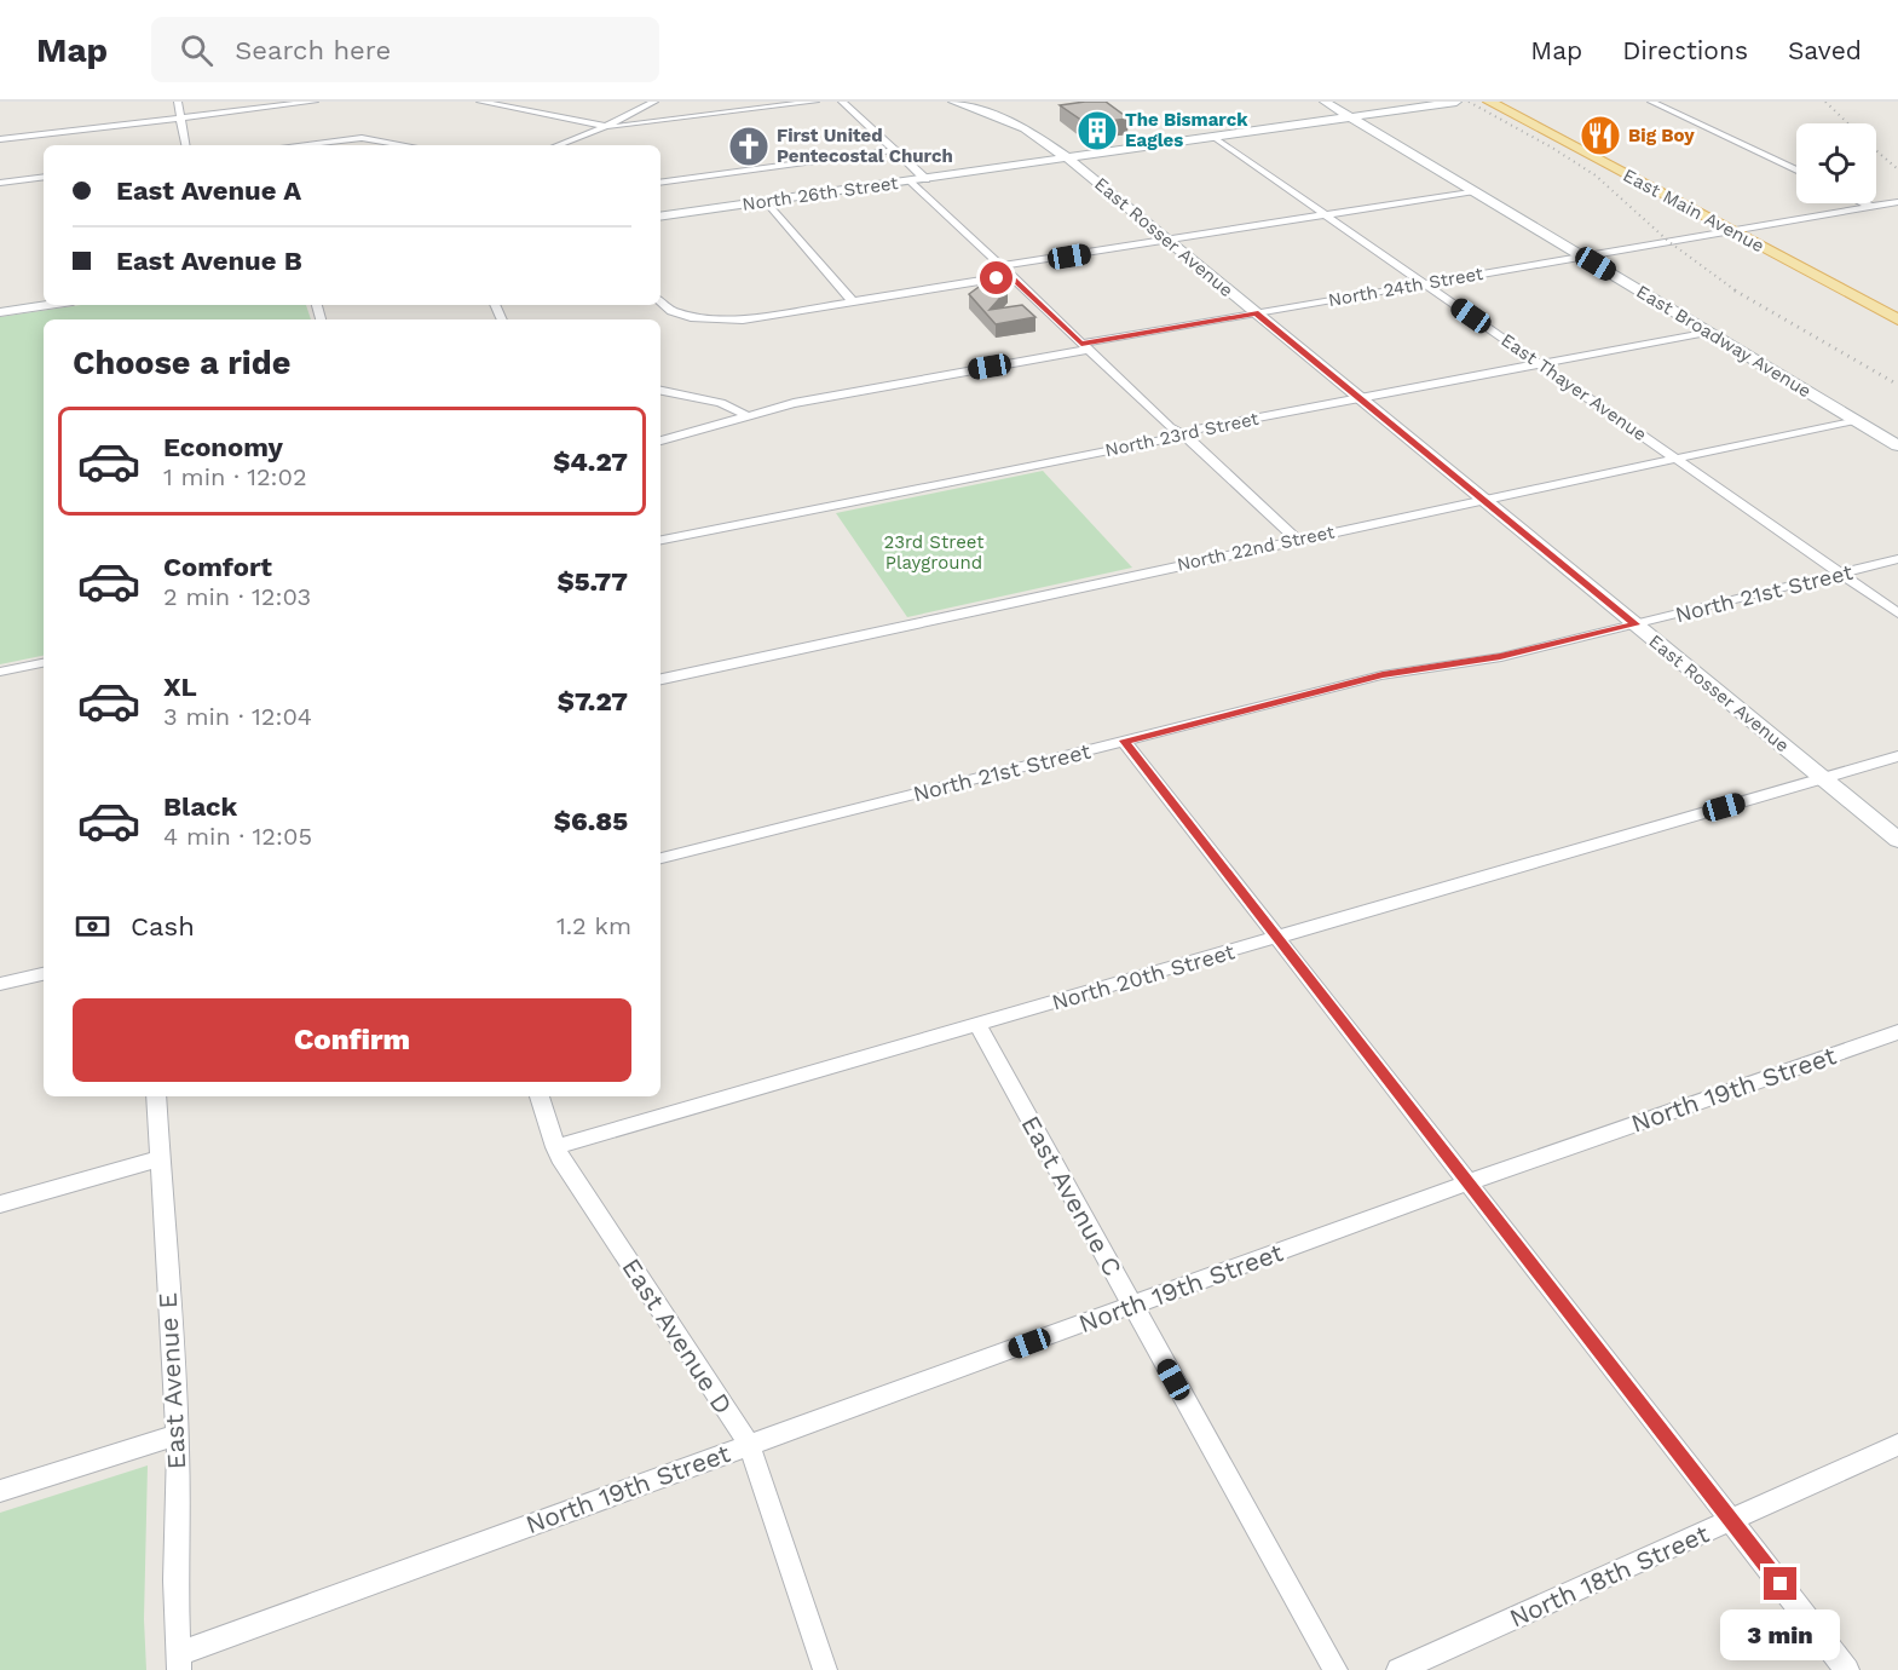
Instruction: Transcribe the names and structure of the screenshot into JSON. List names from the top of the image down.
{
  "streets": {
    "main road": ["East Main Avenue"],
    "street": [
      "North 26th Street",
      "East Rosser Avenue",
      "North 24th Street",
      "East Broadway Avenue",
      "East Thayer Avenue",
      "North 23rd Street",
      "North 22nd Street",
      "North 21st Street",
      "North 20th Street",
      "North 19th Street",
      "East Avenue C",
      "East Avenue D",
      "East Avenue E",
      "North 18th Street"
    ]
  },
  "crossings": [
    ["North 26th Street", "East Rosser Avenue"],
    ["North 26th Street", "East Broadway Avenue"],
    ["North 26th Street", "East Thayer Avenue"],
    ["East Main Avenue", "North 24th Street"],
    ["East Rosser Avenue", "North 24th Street"],
    ["East Rosser Avenue", "North 23rd Street"],
    ["East Rosser Avenue", "North 22nd Street"],
    ["East Rosser Avenue", "North 21st Street"],
    ["East Rosser Avenue", "North 20th Street"],
    ["North 24th Street", "East Broadway Avenue"],
    ["North 24th Street", "East Thayer Avenue"],
    ["East Broadway Avenue", "North 23rd Street"],
    ["East Broadway Avenue", "North 22nd Street"],
    ["East Thayer Avenue", "North 23rd Street"],
    ["East Thayer Avenue", "North 22nd Street"],
    ["East Thayer Avenue", "North 21st Street"],
    ["North 20th Street", "East Avenue C"],
    ["North 20th Street", "East Avenue D"],
    ["North 19th Street", "East Avenue C"],
    ["North 19th Street", "East Avenue D"],
    ["North 19th Street", "East Avenue E"]
  ],
  "parks": ["23rd Street Playground"],
  "places": {
    "building": ["The Bismarck Eagles"],
    "restaurant": ["Big Boy"],
    "church": ["First United Pentecostal Church"]
  },
  "page": {
    "header": "Map",
    "search": "Search here",
    "nav": ["Map", "Directions", "Saved"],
    "banner": ["East Avenue A", "East Avenue B"],
    "heading": "Choose a ride",
    "list": [
      {
        "name": "Economy",
        "note": "1 min · 12:02",
        "value": "$4.27"
      },
      {
        "name": "Comfort",
        "note": "2 min · 12:03",
        "value": "$5.77"
      },
      {
        "name": "XL",
        "note": "3 min · 12:04",
        "value": "$7.27"
      },
      {
        "name": "Black",
        "note": "4 min · 12:05",
        "value": "$6.85"
      }
    ],
    "pay": ["Cash", "1.2 km"],
    "buttons": "Confirm",
    "bubble": "3 min"
  }
}
